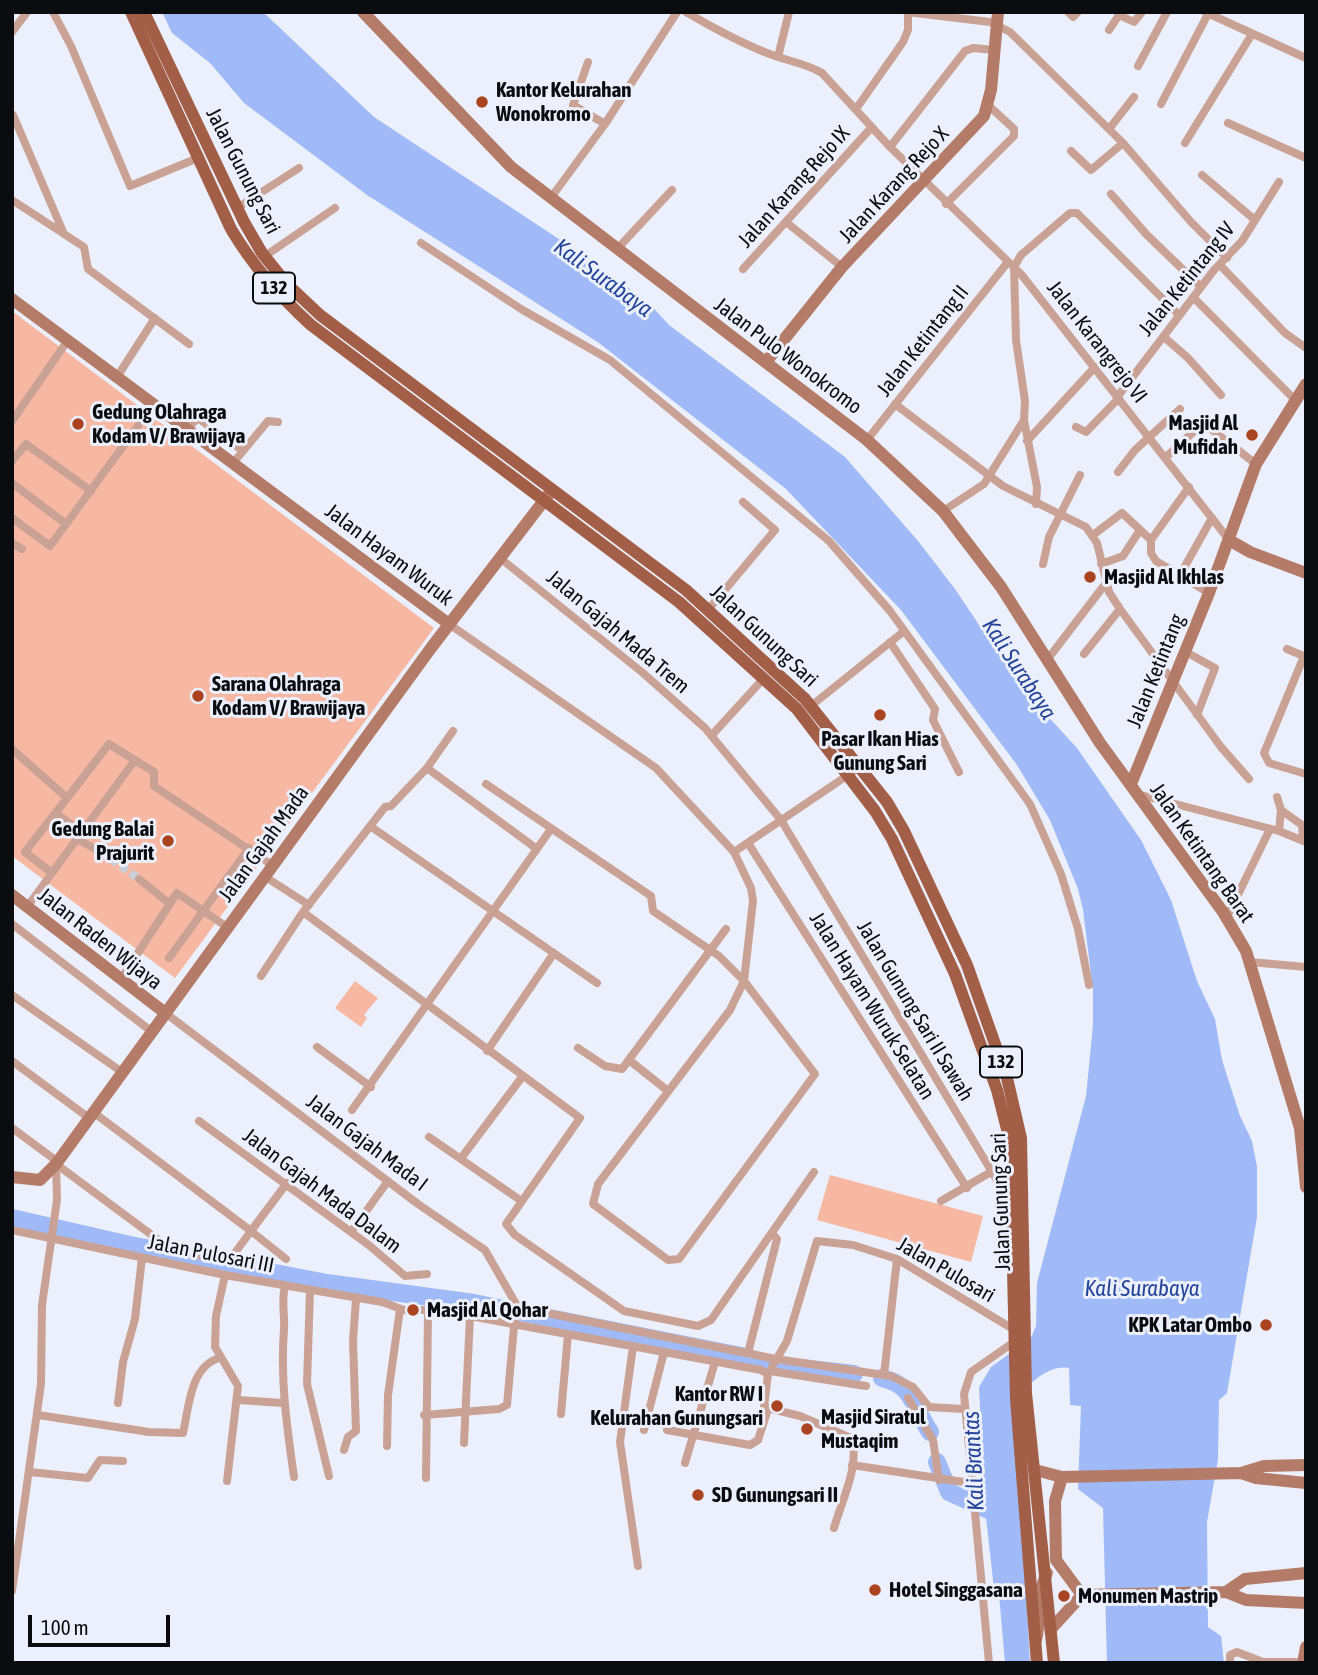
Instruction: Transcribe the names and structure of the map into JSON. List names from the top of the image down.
{
  "streets": {
    "main road": ["Jalan Gunung Sari", "132"],
    "street": [
      "Jalan Karang Rejo X",
      "Jalan Karang Rejo IX",
      "Jalan Ketintang IV",
      "Jalan Ketintang II",
      "Jalan Karangrejo VI",
      "Jalan Pulo Wonokromo",
      "Jalan Hayam Wuruk",
      "Jalan Gajah Mada Trem",
      "Jalan Ketintang",
      "Jalan Gajah Mada",
      "Jalan Ketintang Barat",
      "Jalan Raden Wijaya",
      "Jalan Hayam Wuruk Selatan",
      "Jalan Gunung Sari II Sawah",
      "Jalan Gajah Mada I",
      "Jalan Gajah Mada Dalam",
      "Jalan Pulosari III",
      "Jalan Pulosari"
    ]
  },
  "crossings": [
    ["Jalan Gunung Sari", "132"],
    ["Jalan Gunung Sari", "Jalan Gajah Mada"],
    ["Jalan Gunung Sari", "Jalan Gunung Sari II Sawah"],
    ["Jalan Gunung Sari", "Jalan Pulosari"],
    ["Jalan Karang Rejo X", "Jalan Karangrejo VI"],
    ["Jalan Karang Rejo X", "Jalan Pulo Wonokromo"],
    ["Jalan Karang Rejo IX", "Jalan Karangrejo VI"],
    ["Jalan Ketintang IV", "Jalan Ketintang II"],
    ["Jalan Ketintang IV", "Jalan Karangrejo VI"],
    ["Jalan Ketintang II", "Jalan Karangrejo VI"],
    ["Jalan Ketintang II", "Jalan Pulo Wonokromo"],
    ["Jalan Karangrejo VI", "Jalan Ketintang"],
    ["Jalan Pulo Wonokromo", "Jalan Ketintang"],
    ["Jalan Pulo Wonokromo", "Jalan Ketintang Barat"],
    ["Jalan Hayam Wuruk", "Jalan Gajah Mada"],
    ["Jalan Gajah Mada Trem", "Jalan Gajah Mada"],
    ["Jalan Gajah Mada Trem", "Jalan Gunung Sari II Sawah"],
    ["Jalan Ketintang", "Jalan Ketintang Barat"],
    ["Jalan Gajah Mada", "Jalan Raden Wijaya"],
    ["Jalan Gajah Mada", "Jalan Gajah Mada I"],
    ["Jalan Raden Wijaya", "Jalan Gajah Mada I"]
  ],
  "water": ["Kali Surabaya", "Kali Brantas"],
  "places": [
    "Kantor Kelurahan Wonokromo",
    "Gedung Olahraga Kodam V/ Brawijaya",
    "Masjid Al Mufidah",
    "Masjid Al Ikhlas",
    "Sarana Olahraga Kodam V/ Brawijaya",
    "Pasar Ikan Hias Gunung Sari",
    "Gedung Balai Prajurit",
    "Masjid Al Qohar",
    "KPK Latar Ombo",
    "Kantor RW I Kelurahan Gunungsari",
    "Masjid Siratul Mustaqim",
    "SD Gunungsari II",
    "Hotel Singgasana",
    "Monumen Mastrip"
  ],
  "scale_bar": "100 m"
}
